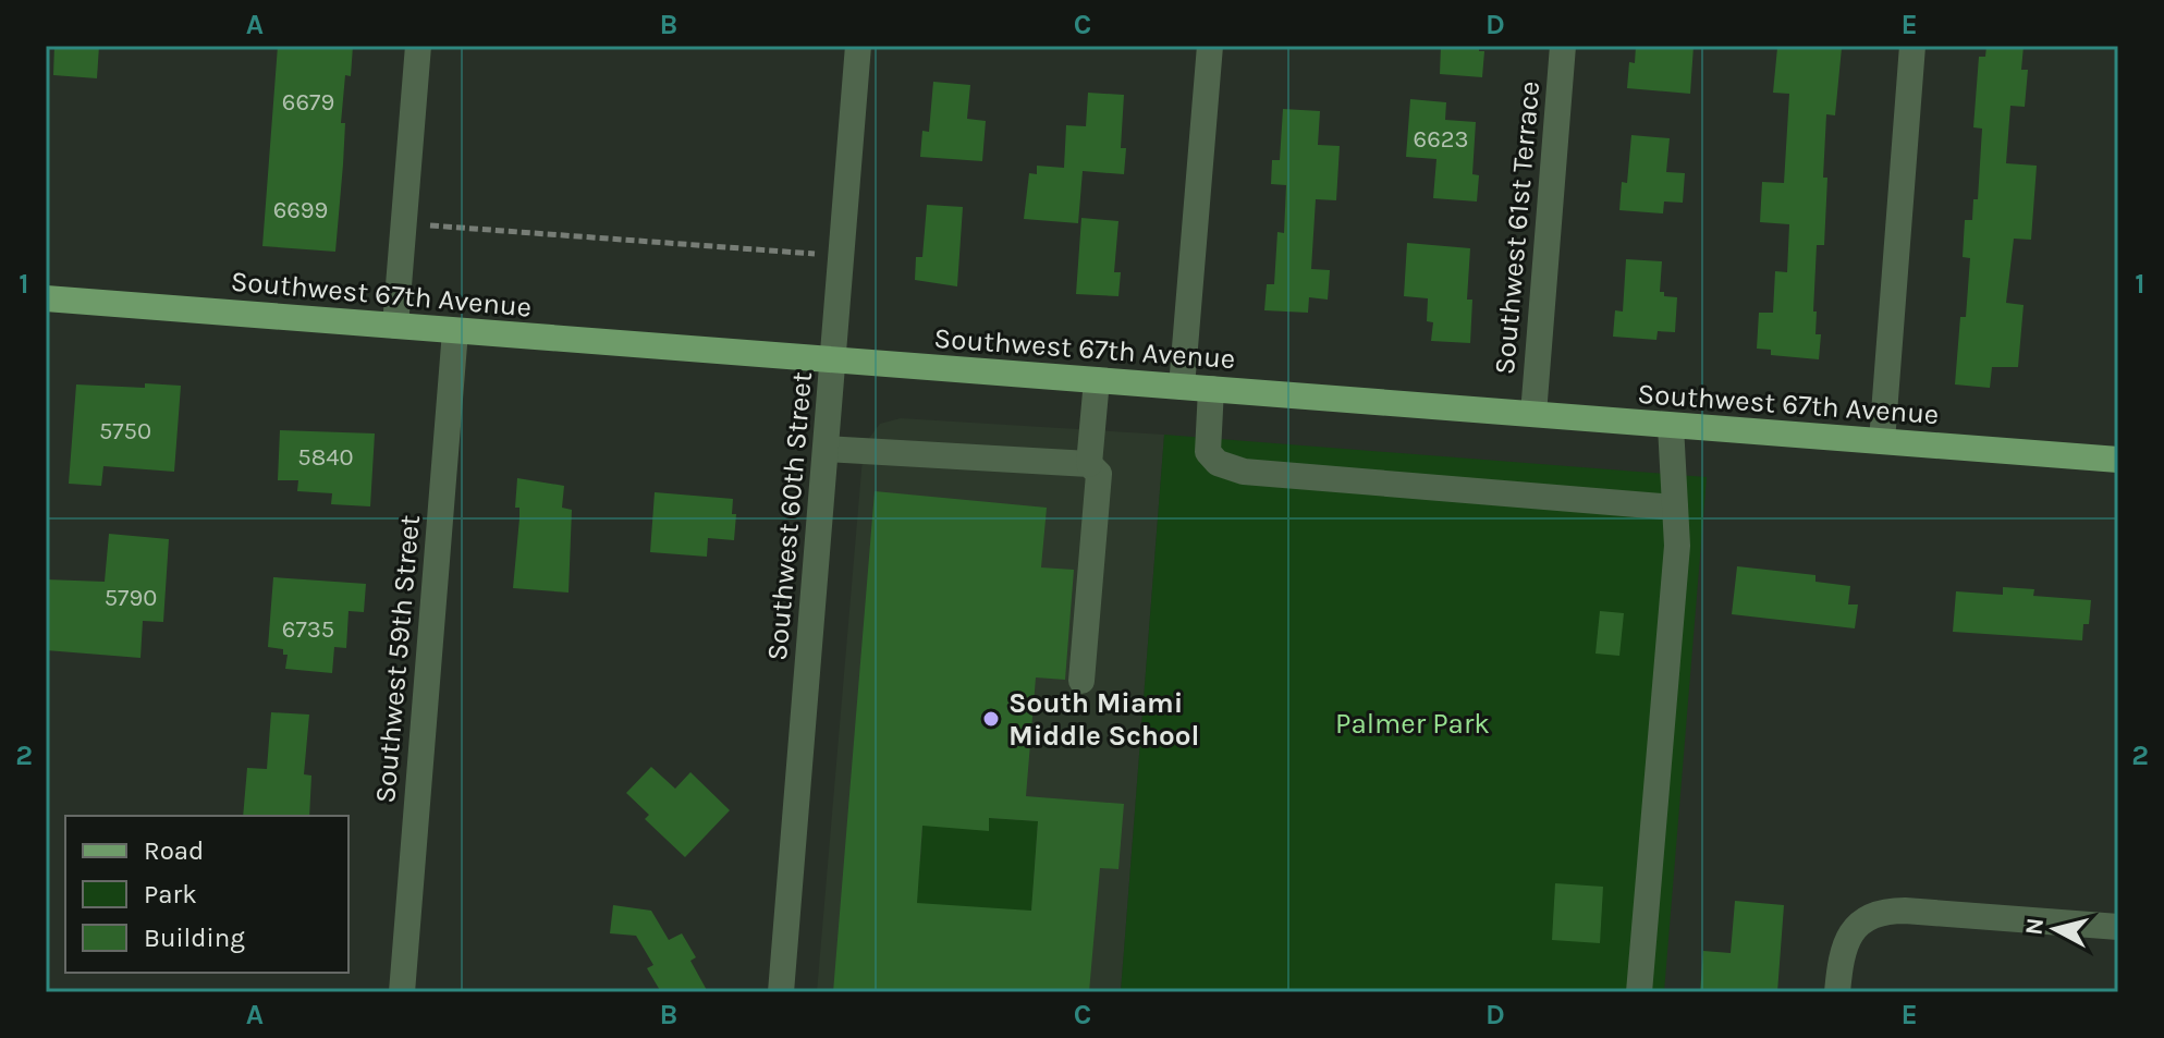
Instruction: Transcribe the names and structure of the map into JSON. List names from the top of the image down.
{
  "streets": {
    "main road": ["Southwest 67th Avenue"],
    "street": ["Southwest 61st Terrace", "Southwest 60th Street", "Southwest 59th Street"]
  },
  "crossings": [
    ["Southwest 61st Terrace", "Southwest 67th Avenue"],
    ["Southwest 67th Avenue", "Southwest 60th Street"],
    ["Southwest 67th Avenue", "Southwest 59th Street"]
  ],
  "parks": ["Palmer Park"],
  "places": ["South Miami Middle School"],
  "house_numbers": [
    "6679",
    "6623",
    "6699",
    "5750",
    "5840",
    "5790",
    "6735"
  ],
  "legend": ["Road", "Park", "Building"],
  "north": "left",
  "grid": {
    "columns": [
      "A",
      "B",
      "C",
      "D",
      "E"
    ],
    "rows": ["1", "2"]
  }
}
